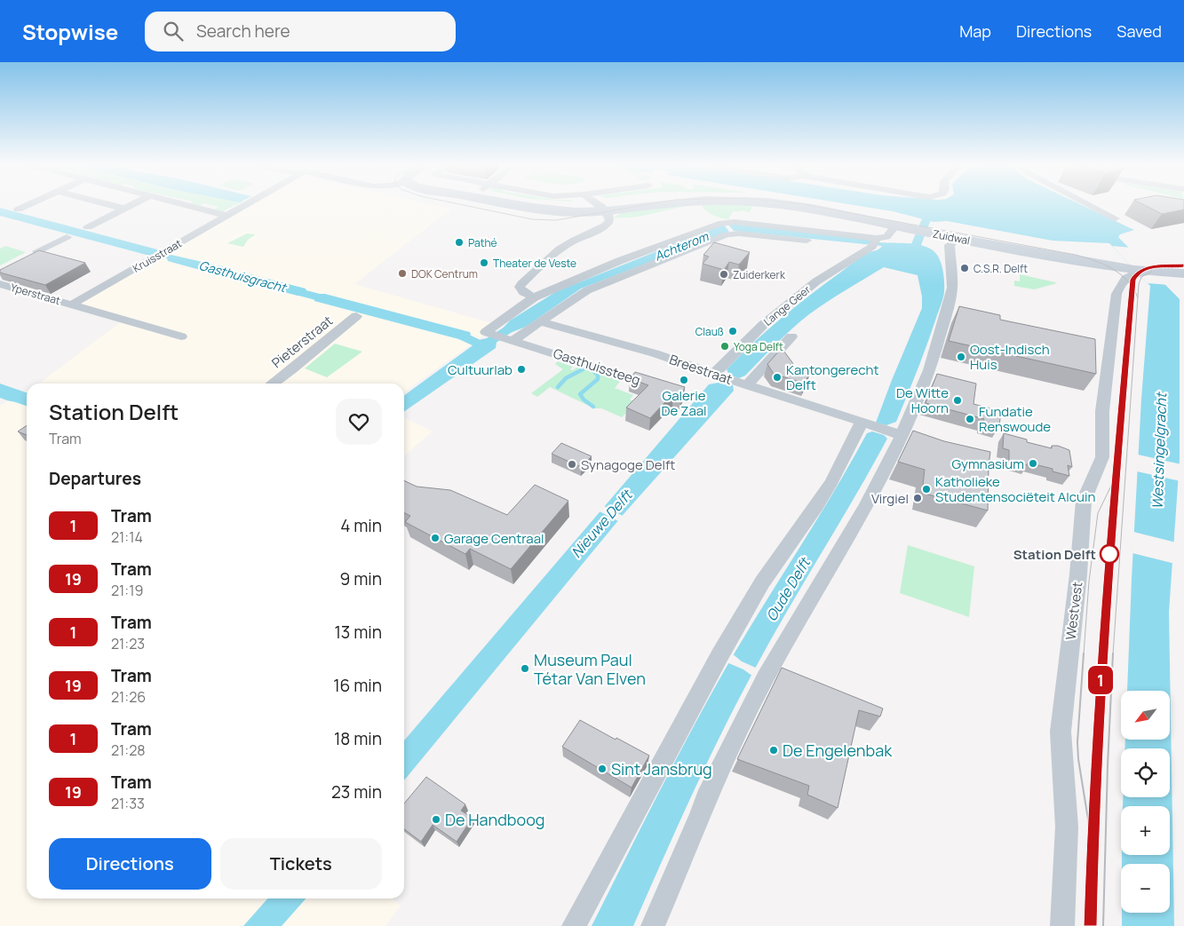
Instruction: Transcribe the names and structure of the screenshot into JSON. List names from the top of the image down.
{
  "streets": {
    "main road": ["Zuidwal"],
    "street": [
      "Kruisstraat",
      "Yperstraat",
      "Lange Geer",
      "Pieterstraat",
      "Gasthuissteeg",
      "Breestraat",
      "Westvest"
    ]
  },
  "crossings": [
    ["Zuidwal", "Westvest"],
    ["Kruisstraat", "Yperstraat"],
    ["Lange Geer", "Breestraat"]
  ],
  "water": [
    "Achterom",
    "Gasthuisgracht",
    "Westsingelgracht",
    "Nieuwe Delft",
    "Oude Delft"
  ],
  "places": [
    "Pathé",
    "Theater de Veste",
    "C.S.R. Delft",
    "DOK Centrum",
    "Zuiderkerk",
    "Clauß",
    "Yoga Delft",
    "Oost-Indisch Huis",
    "Cultuurlab",
    "Kantongerecht Delft",
    "Galerie De Zaal",
    "De Witte Hoorn",
    "Fundatie Renswoude",
    "Gymnasium",
    "Synagoge Delft",
    "Katholieke Studentensociëteit Alcuin",
    "Virgiel",
    "Garage Centraal",
    "Station Delft",
    "Museum Paul Tétar Van Elven",
    "De Engelenbak",
    "Sint Jansbrug",
    "De Handboog"
  ],
  "lines": ["tram line 1"],
  "north": "bottom left",
  "page": {
    "header": "Stopwise",
    "search": "Search here",
    "nav": ["Map", "Directions", "Saved"],
    "on_map": "1",
    "heading": [
      ["Station Delft", "Tram"],
      "Departures"
    ],
    "list": [
      {
        "mark": "1",
        "name": "Tram",
        "note": "21:14",
        "value": "4 min"
      },
      {
        "mark": "19",
        "name": "Tram",
        "note": "21:19",
        "value": "9 min"
      },
      {
        "mark": "1",
        "name": "Tram",
        "note": "21:23",
        "value": "13 min"
      },
      {
        "mark": "19",
        "name": "Tram",
        "note": "21:26",
        "value": "16 min"
      },
      {
        "mark": "1",
        "name": "Tram",
        "note": "21:28",
        "value": "18 min"
      },
      {
        "mark": "19",
        "name": "Tram",
        "note": "21:33",
        "value": "23 min"
      }
    ],
    "map_buttons": ["+", "−"],
    "buttons": ["Directions", "Tickets"]
  }
}
